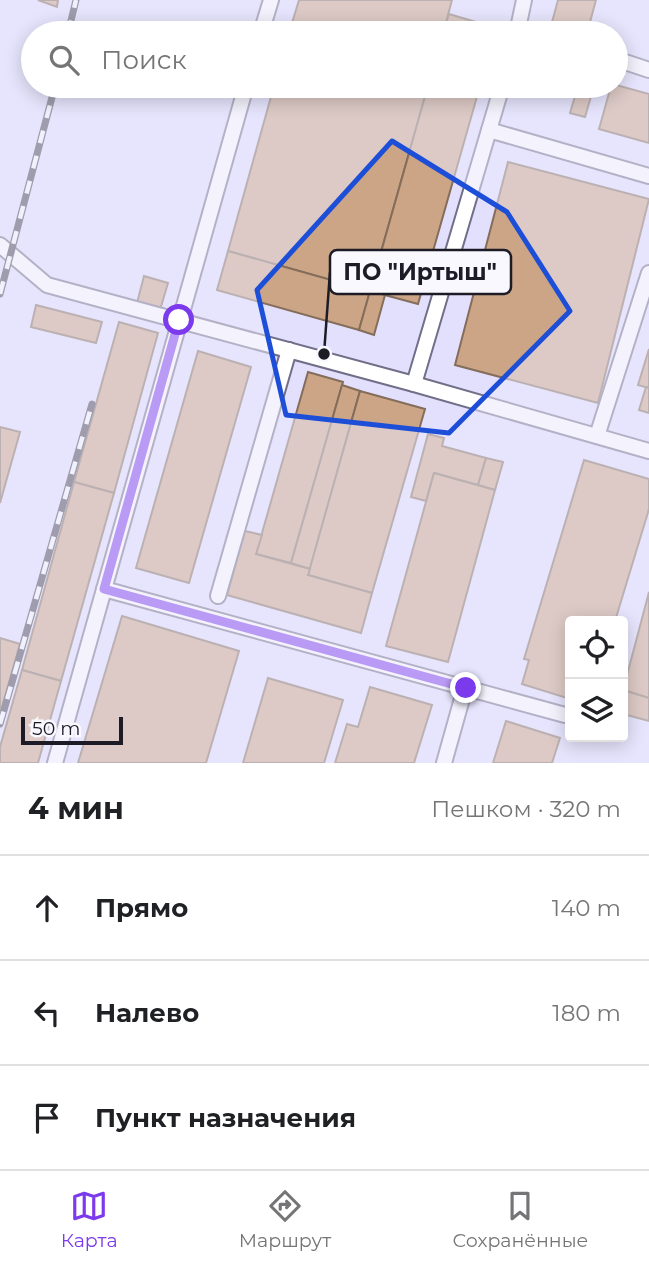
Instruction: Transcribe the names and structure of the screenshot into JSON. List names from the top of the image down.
{
  "places": ["ПО \"Иртыш\""],
  "scale_bar": "50 m",
  "page": {
    "search": "Поиск",
    "scale": "50 m",
    "heading": ["4 мин", "Пешком · 320 m"],
    "list": [
      ["Прямо", "140 m"],
      ["Налево", "180 m"],
      "Пункт назначения"
    ],
    "nav": ["Карта", "Маршрут", "Сохранённые"]
  }
}
